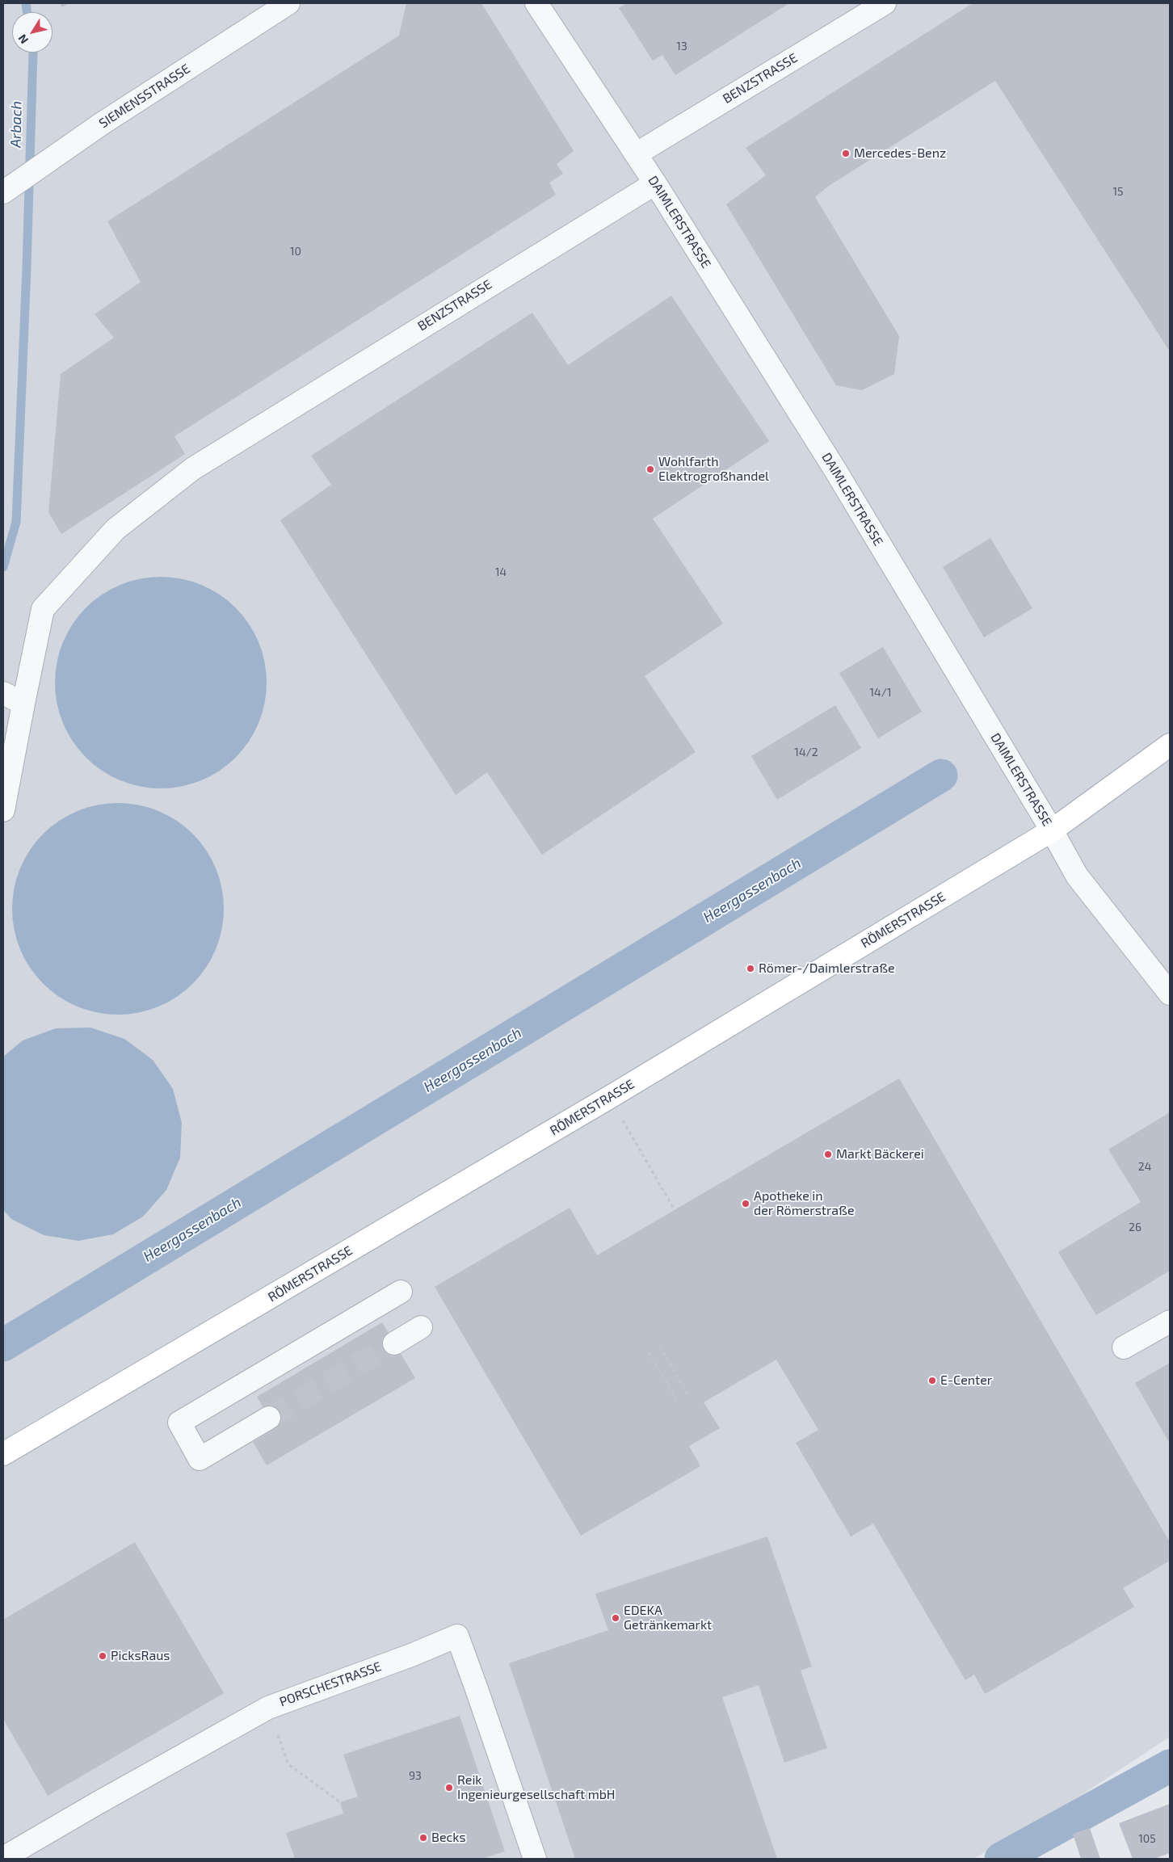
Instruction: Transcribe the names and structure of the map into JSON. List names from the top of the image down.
{
  "streets": {
    "main road": ["RÖMERSTRASSE"],
    "street": [
      "BENZSTRASSE",
      "SIEMENSSTRASSE",
      "DAIMLERSTRASSE",
      "PORSCHESTRASSE"
    ]
  },
  "crossings": [
    ["BENZSTRASSE", "DAIMLERSTRASSE"],
    ["DAIMLERSTRASSE", "RÖMERSTRASSE"]
  ],
  "water": ["Arbach", "Heergassenbach"],
  "places": [
    "Mercedes-Benz",
    "Wohlfarth Elektrogroßhandel",
    "Römer-/Daimlerstraße",
    "Markt Bäckerei",
    "Apotheke in der Römerstraße",
    "E-Center",
    "EDEKA Getränkemarkt",
    "PicksRaus",
    "Reik Ingenieurgesellschaft mbH",
    "Becks"
  ],
  "house_numbers": [
    "13",
    "15",
    "10",
    "14",
    "14/1",
    "14/2",
    "24",
    "26",
    "93",
    "105"
  ],
  "north": "bottom left"
}
